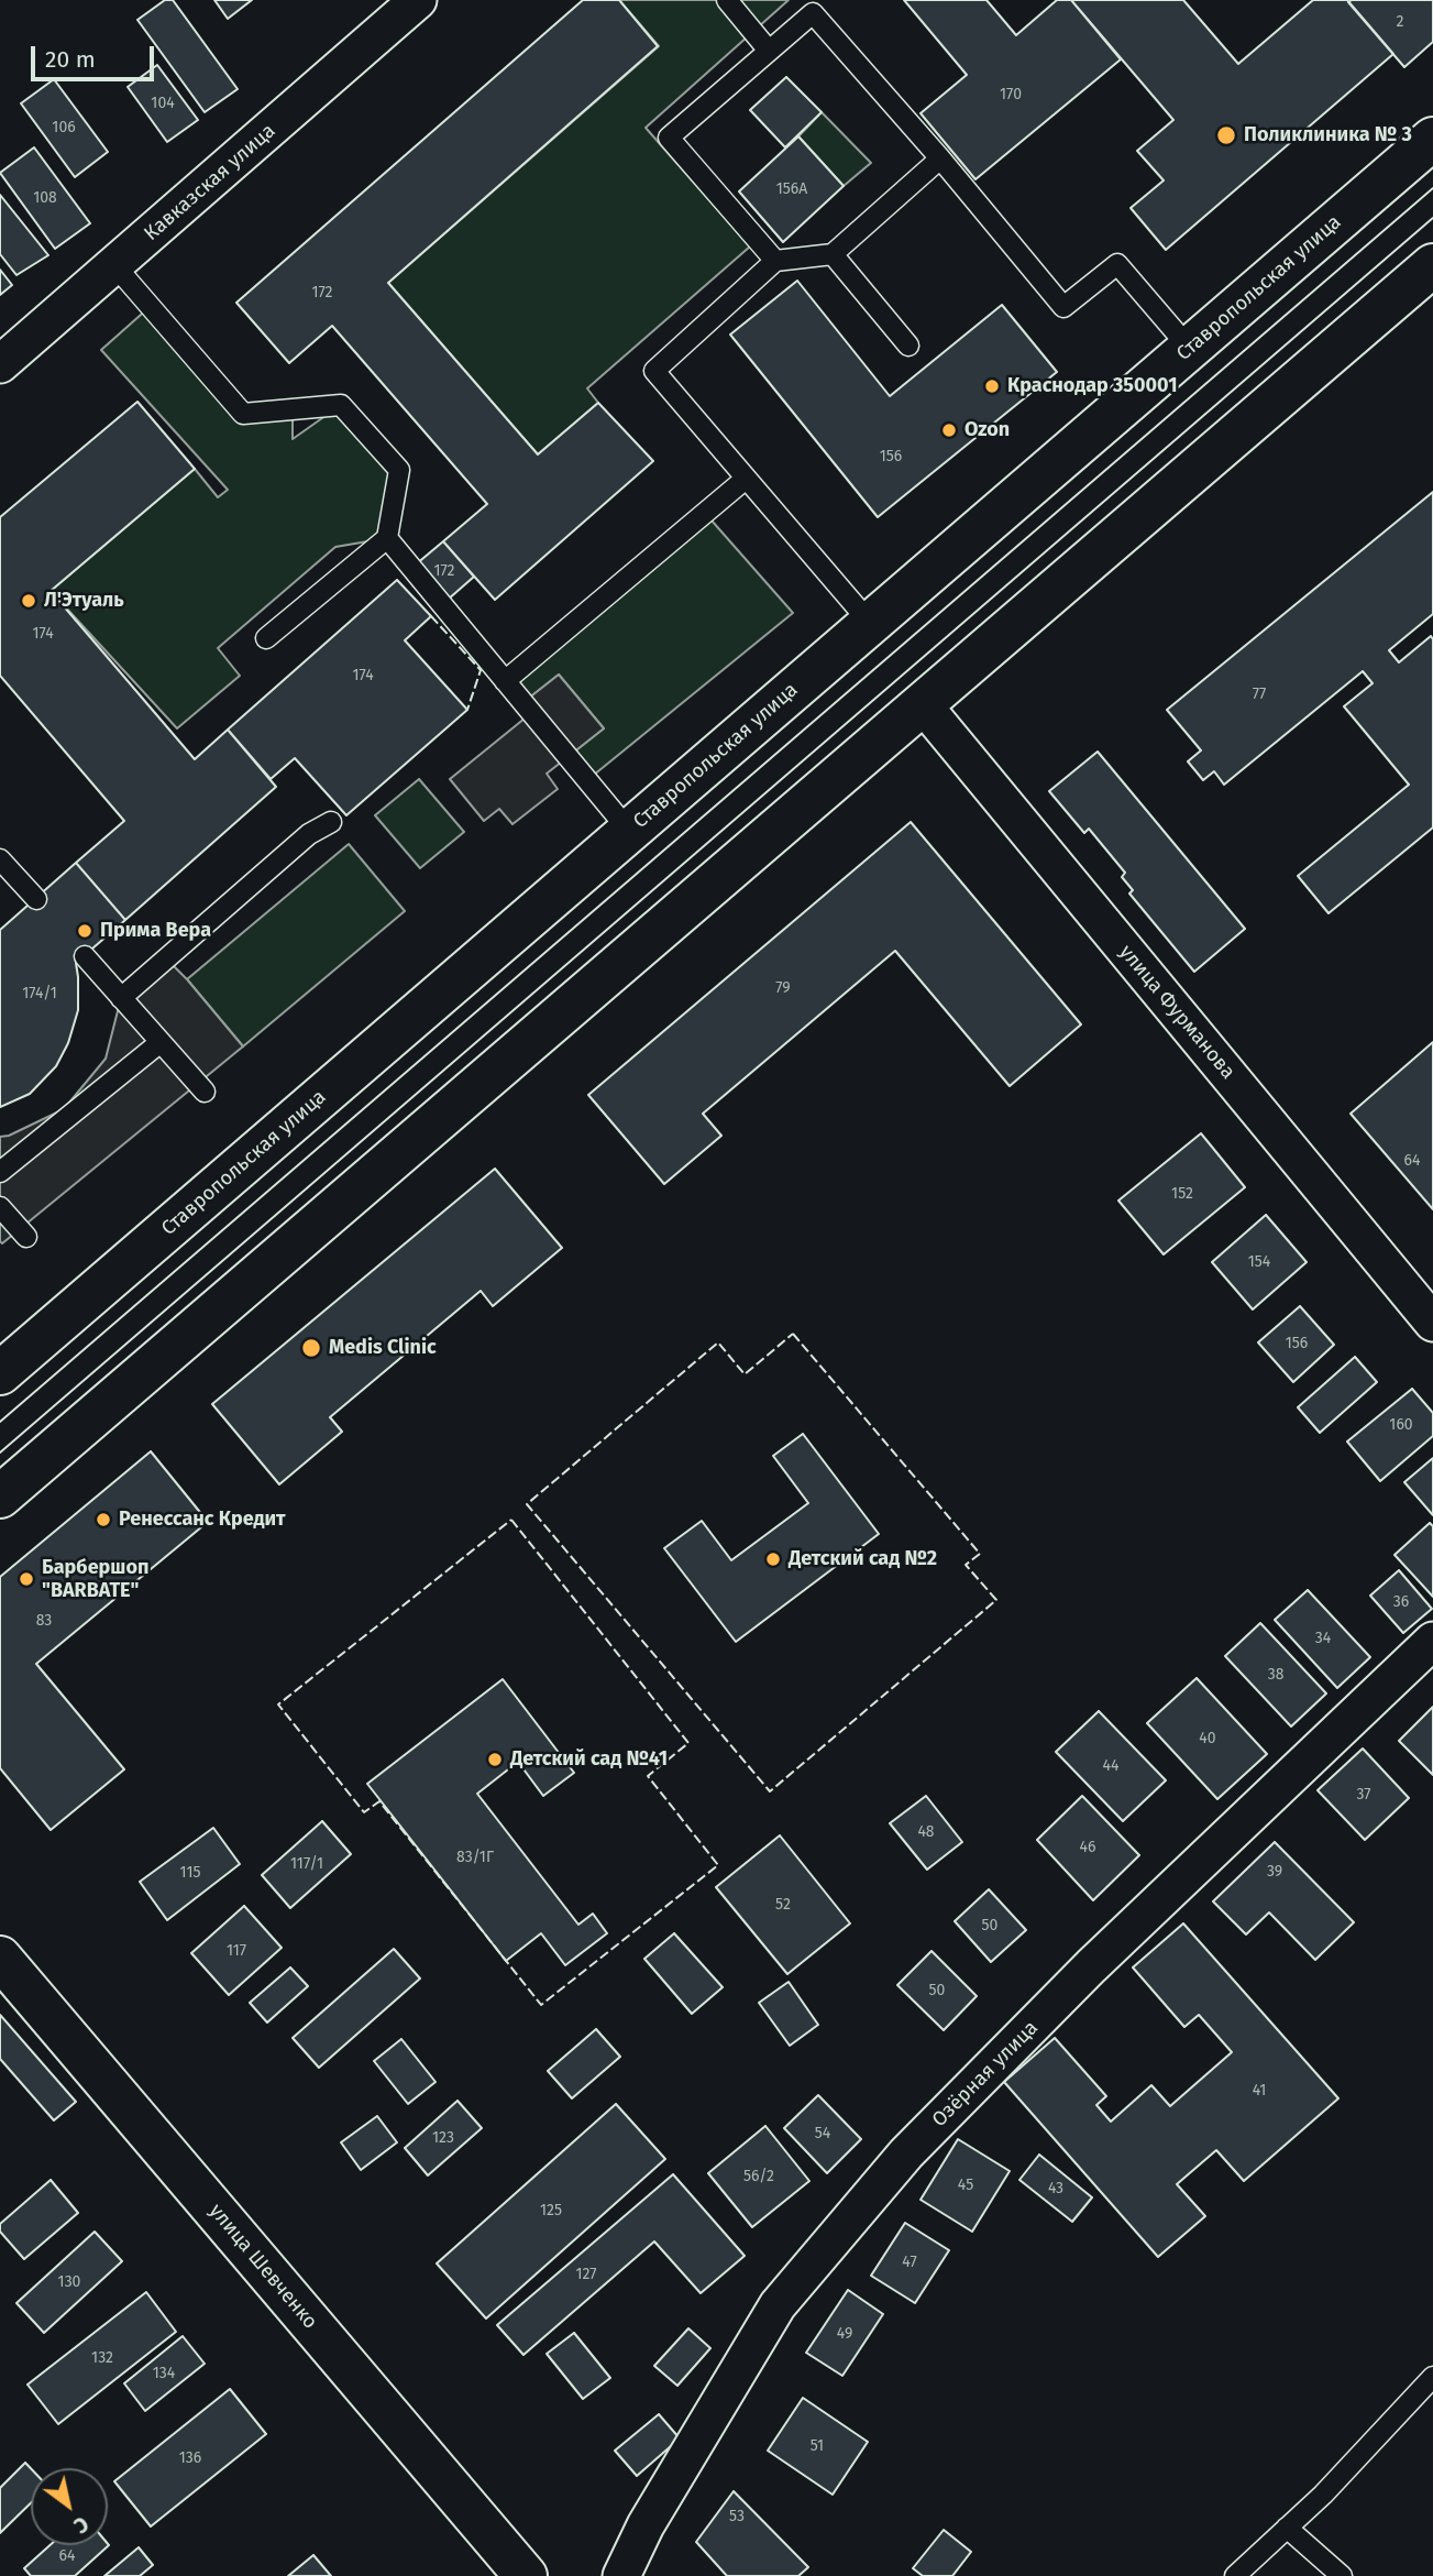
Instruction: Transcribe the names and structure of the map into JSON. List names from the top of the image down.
{
  "streets": {
    "main road": ["Ставропольская улица", "улица Шевченко"],
    "street": ["Кавказская улица", "улица Фурманова", "Озёрная улица"]
  },
  "places": [
    "Поликлиника № 3",
    "Краснодар 350001",
    "Ozon",
    "Л'Этуаль",
    "Прима Вера",
    "Medis Clinic",
    "Ренессанс Кредит",
    "Детский сад №2",
    "Барбершоп \"BARBATE\"",
    "Детский сад №41"
  ],
  "house_numbers": [
    "2",
    "170",
    "104",
    "106",
    "156А",
    "108",
    "172",
    "156",
    "172",
    "174",
    "174",
    "77",
    "79",
    "174/1",
    "64",
    "152",
    "154",
    "156",
    "160",
    "36",
    "83",
    "34",
    "38",
    "40",
    "44",
    "37",
    "48",
    "46",
    "83/1Г",
    "117/1",
    "39",
    "115",
    "52",
    "50",
    "117",
    "50",
    "41",
    "54",
    "123",
    "56/2",
    "45",
    "43",
    "125",
    "47",
    "127",
    "130",
    "49",
    "132",
    "134",
    "51",
    "136",
    "53",
    "64"
  ],
  "scale_bar": "20 m",
  "north": "bottom right"
}
